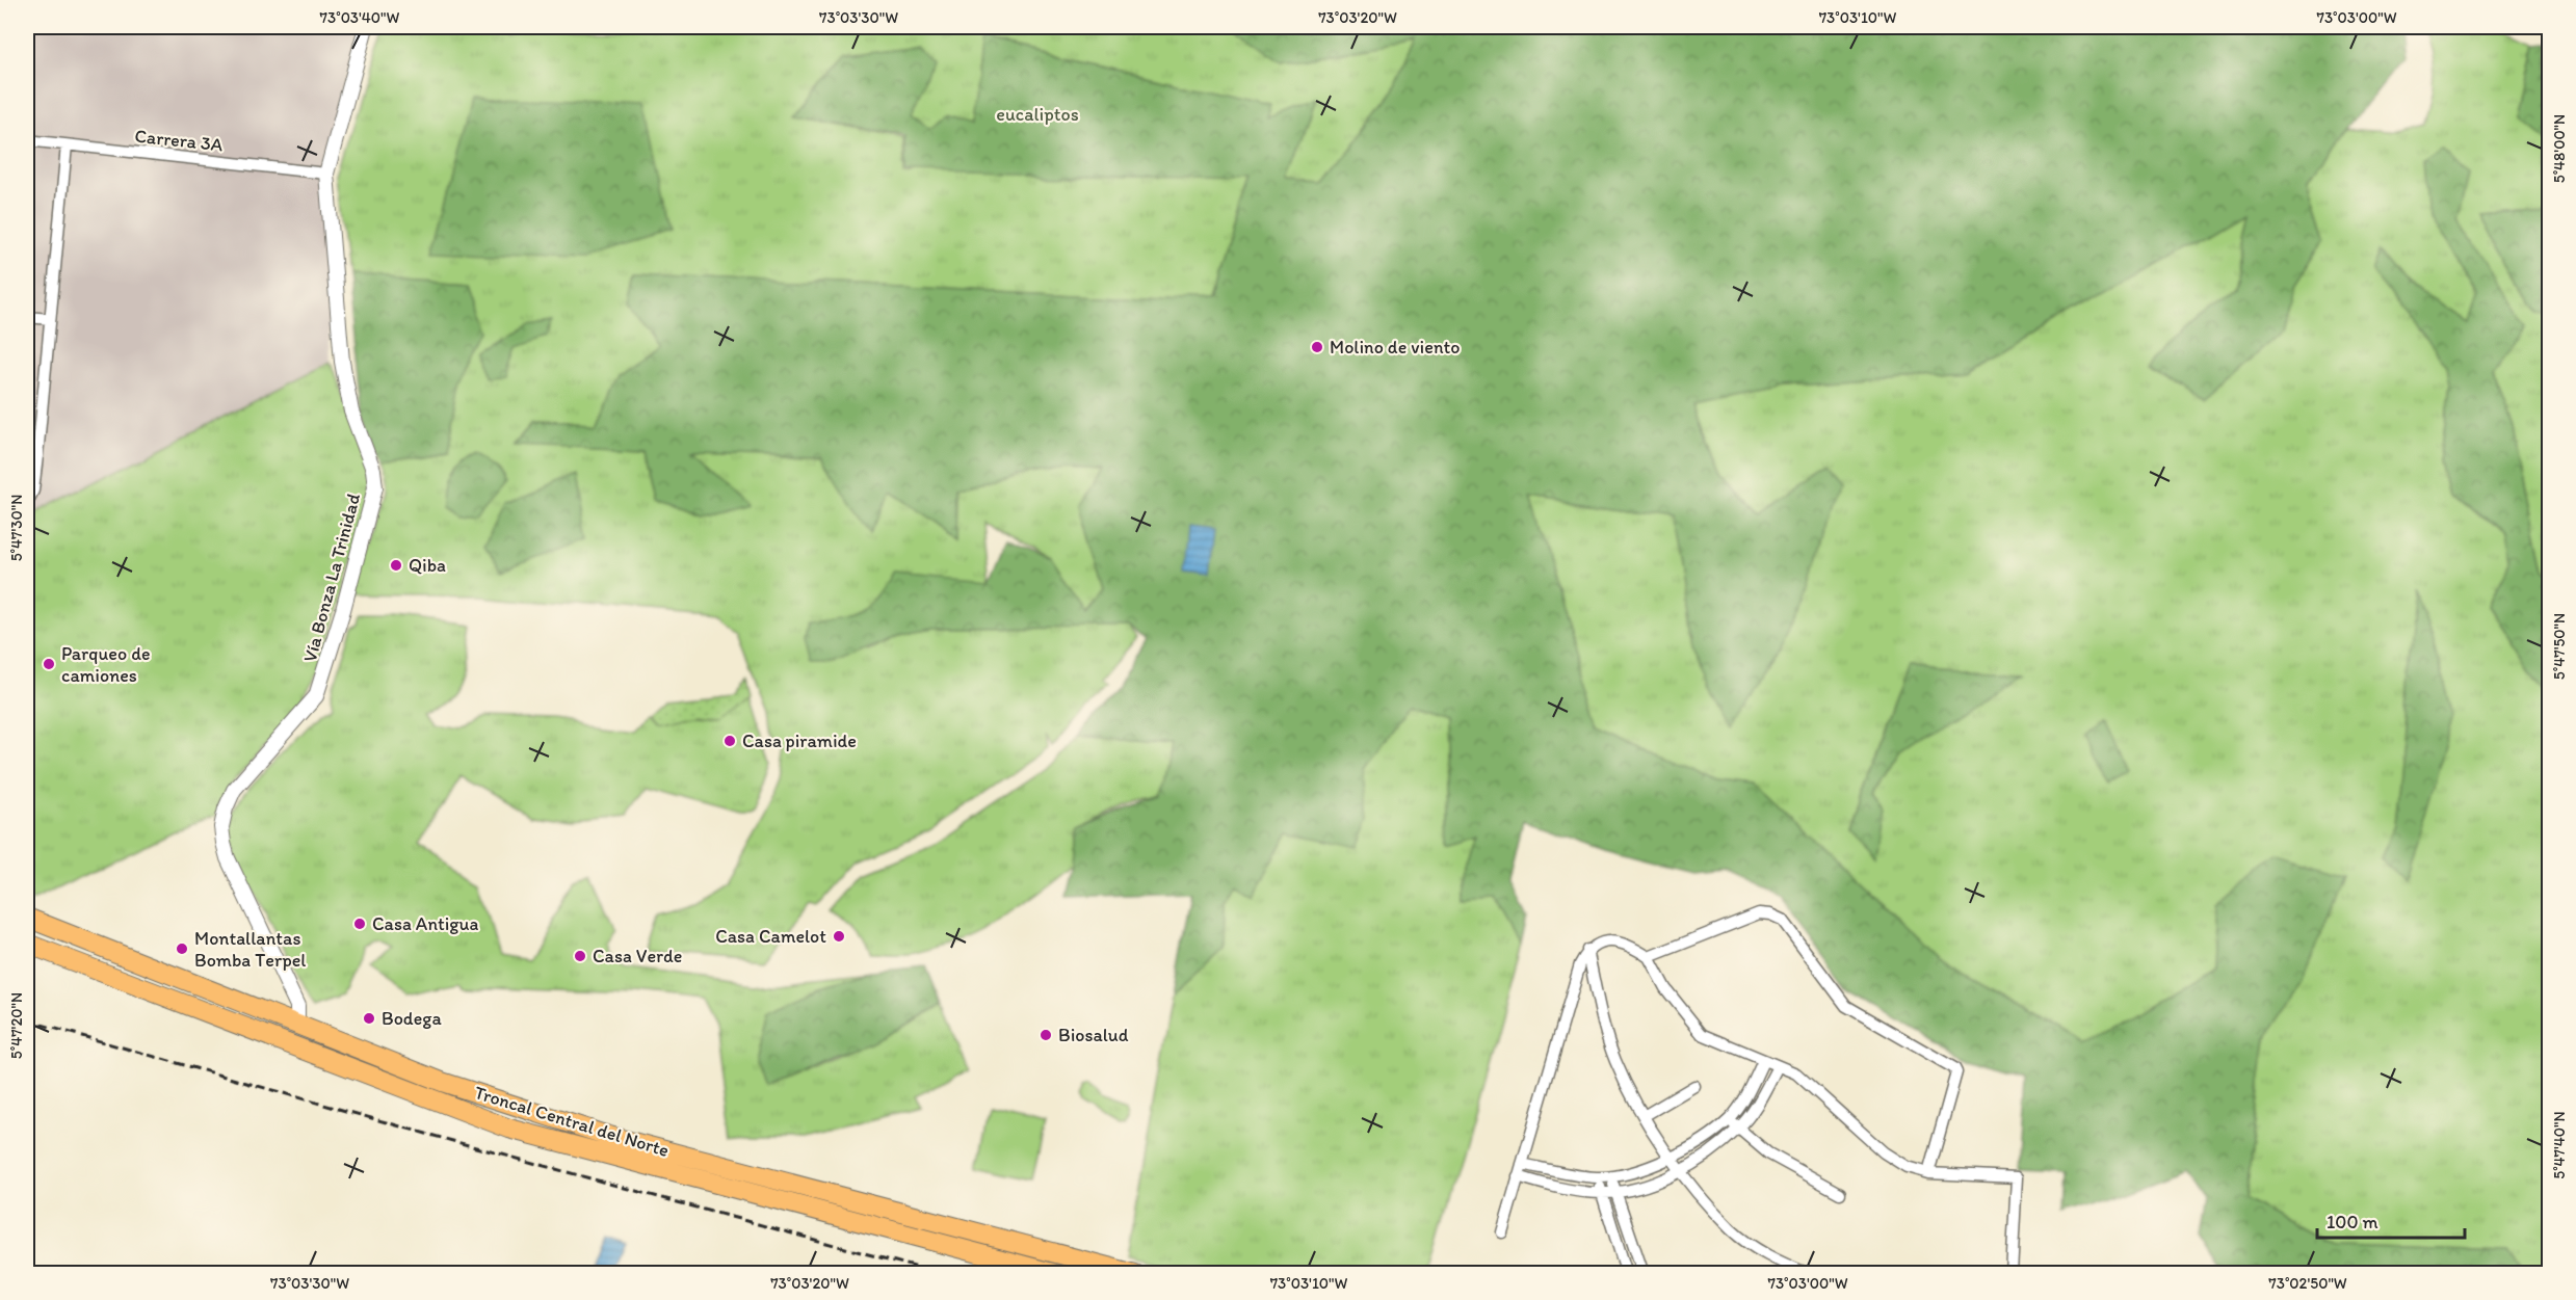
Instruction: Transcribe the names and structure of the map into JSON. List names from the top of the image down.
{
  "streets": {
    "highway": ["Troncal Central del Norte"],
    "street": ["Carrera 3A", "Vía Bonza La Trinidad"]
  },
  "crossings": [
    ["Carrera 3A", "Vía Bonza La Trinidad"],
    ["Vía Bonza La Trinidad", "Troncal Central del Norte"]
  ],
  "parks": ["eucaliptos"],
  "places": [
    "Molino de viento",
    "Qiba",
    "Parqueo de camiones",
    "Casa piramide",
    "Casa Antigua",
    "Casa Camelot",
    "Montallantas Bomba Terpel",
    "Casa Verde",
    "Bodega",
    "Biosalud"
  ],
  "scale_bar": "100 m",
  "coordinates": [
    "73°03'40\"W",
    "73°03'30\"W",
    "73°03'20\"W",
    "73°03'10\"W",
    "73°03'00\"W",
    "5°48'00\"N",
    "5°47'30\"N",
    "5°47'50\"N",
    "5°47'20\"N",
    "5°47'40\"N",
    "73°02'50\"W"
  ]
}
